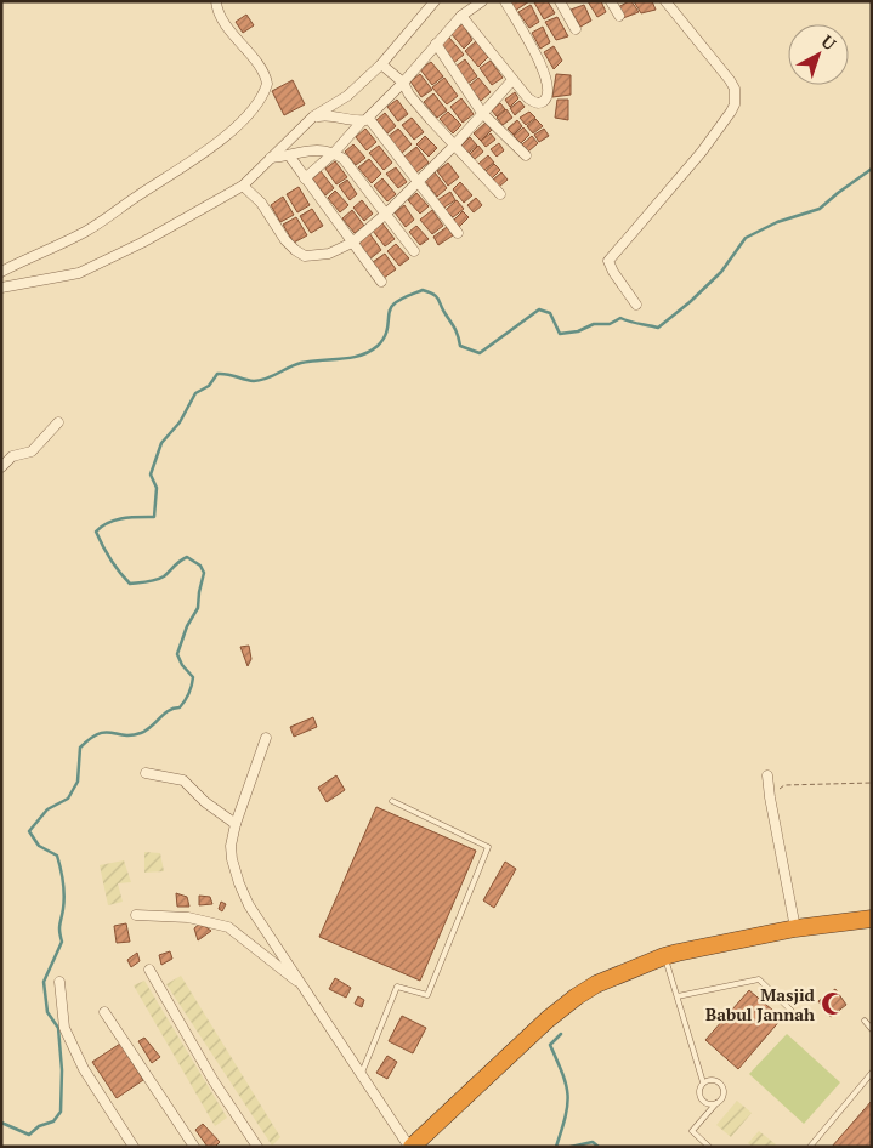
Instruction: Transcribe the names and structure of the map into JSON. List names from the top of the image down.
{
  "places": {
    "mosque": ["Masjid Babul Jannah"]
  },
  "north": "top right"
}
